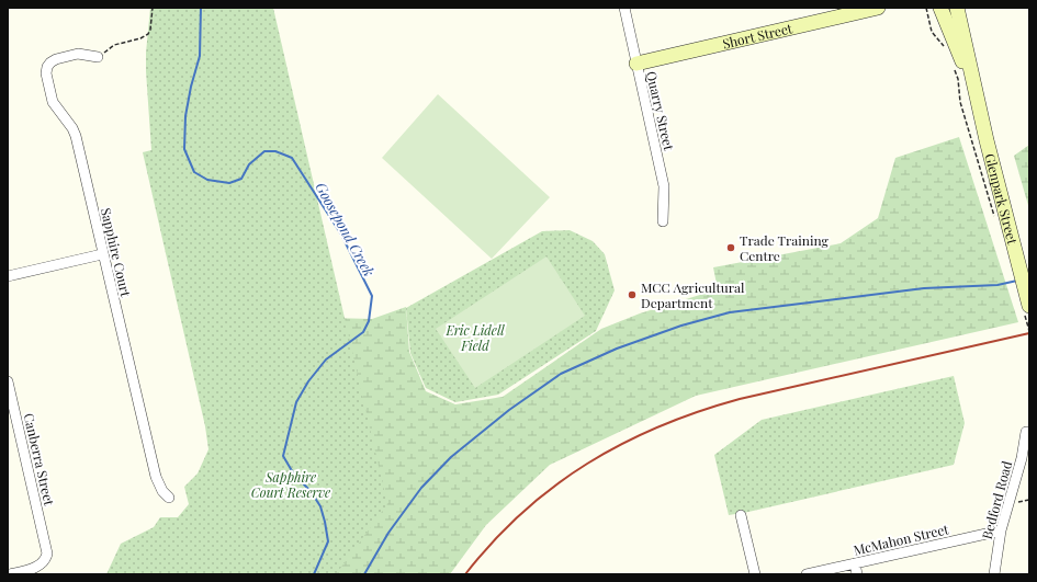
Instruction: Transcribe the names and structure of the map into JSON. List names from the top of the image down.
{
  "streets": {
    "main road": ["Short Street", "Glenpark Street"],
    "street": [
      "Quarry Street",
      "Sapphire Court",
      "Canberra Street",
      "Bedford Road",
      "McMahon Street"
    ]
  },
  "crossings": [
    ["Short Street", "Quarry Street"],
    ["Bedford Road", "McMahon Street"]
  ],
  "water": ["Goosepond Creek"],
  "parks": ["Eric Lidell Field", "Sapphire Court Reserve"],
  "places": ["Trade Training Centre", "MCC Agricultural Department"]
}
